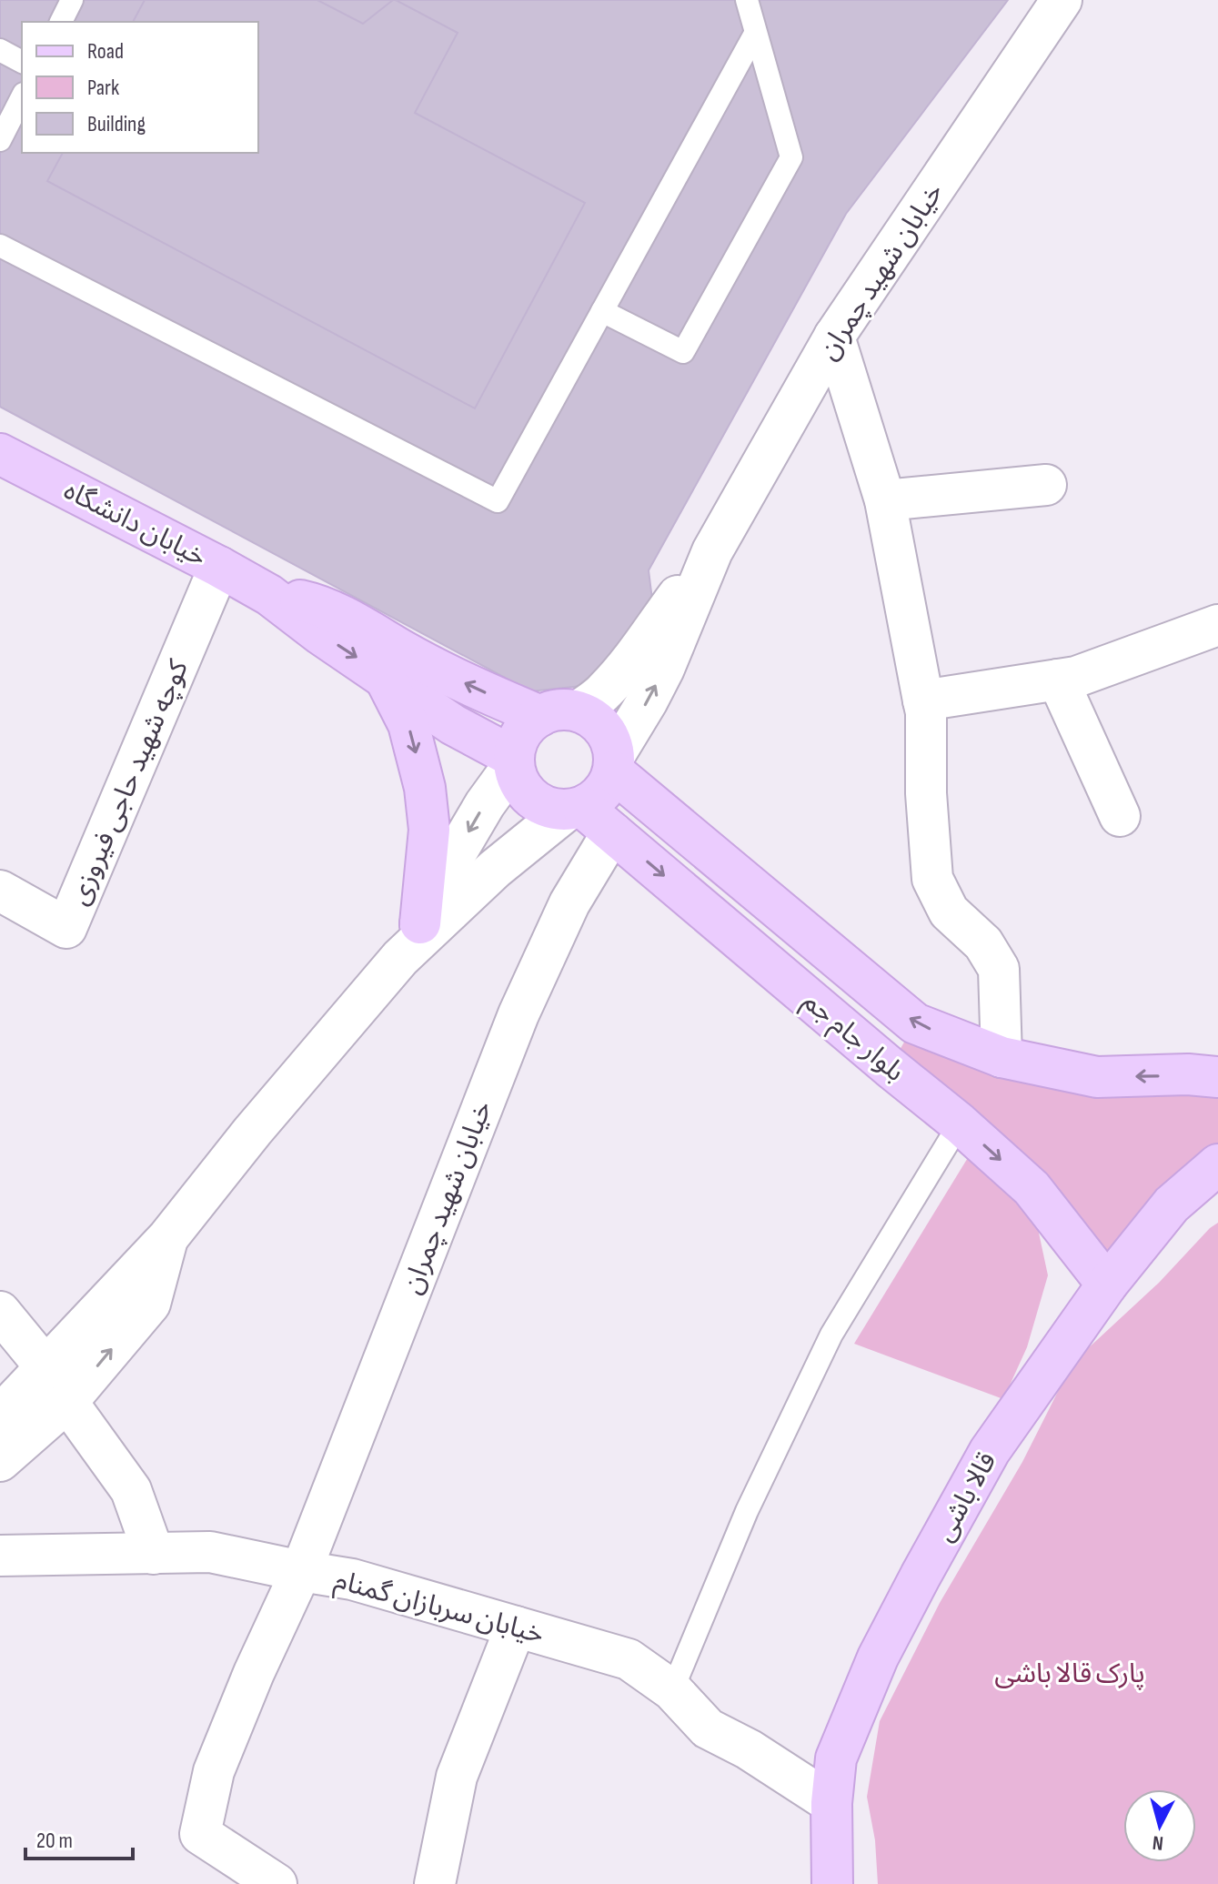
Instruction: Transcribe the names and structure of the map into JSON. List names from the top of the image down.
{
  "streets": {
    "main road": ["خیابان دانشگاه", "بلوار جام جم", "قالا باشی"],
    "street": ["خیابان شهید چمران", "کوچه شهید حاجی فیروزی", "خیابان سربازان گمنام"]
  },
  "crossings": [
    ["خیابان شهید چمران", "خیابان دانشگاه"],
    ["خیابان شهید چمران", "بلوار جام جم"],
    ["خیابان شهید چمران", "خیابان سربازان گمنام"],
    ["خیابان دانشگاه", "کوچه شهید حاجی فیروزی"],
    ["خیابان دانشگاه", "بلوار جام جم"],
    ["بلوار جام جم", "قالا باشی"],
    ["قالا باشی", "خیابان سربازان گمنام"]
  ],
  "parks": ["پارک قالا باشی"],
  "legend": ["Road", "Park", "Building"],
  "scale_bar": "20 m",
  "north": "bottom"
}
